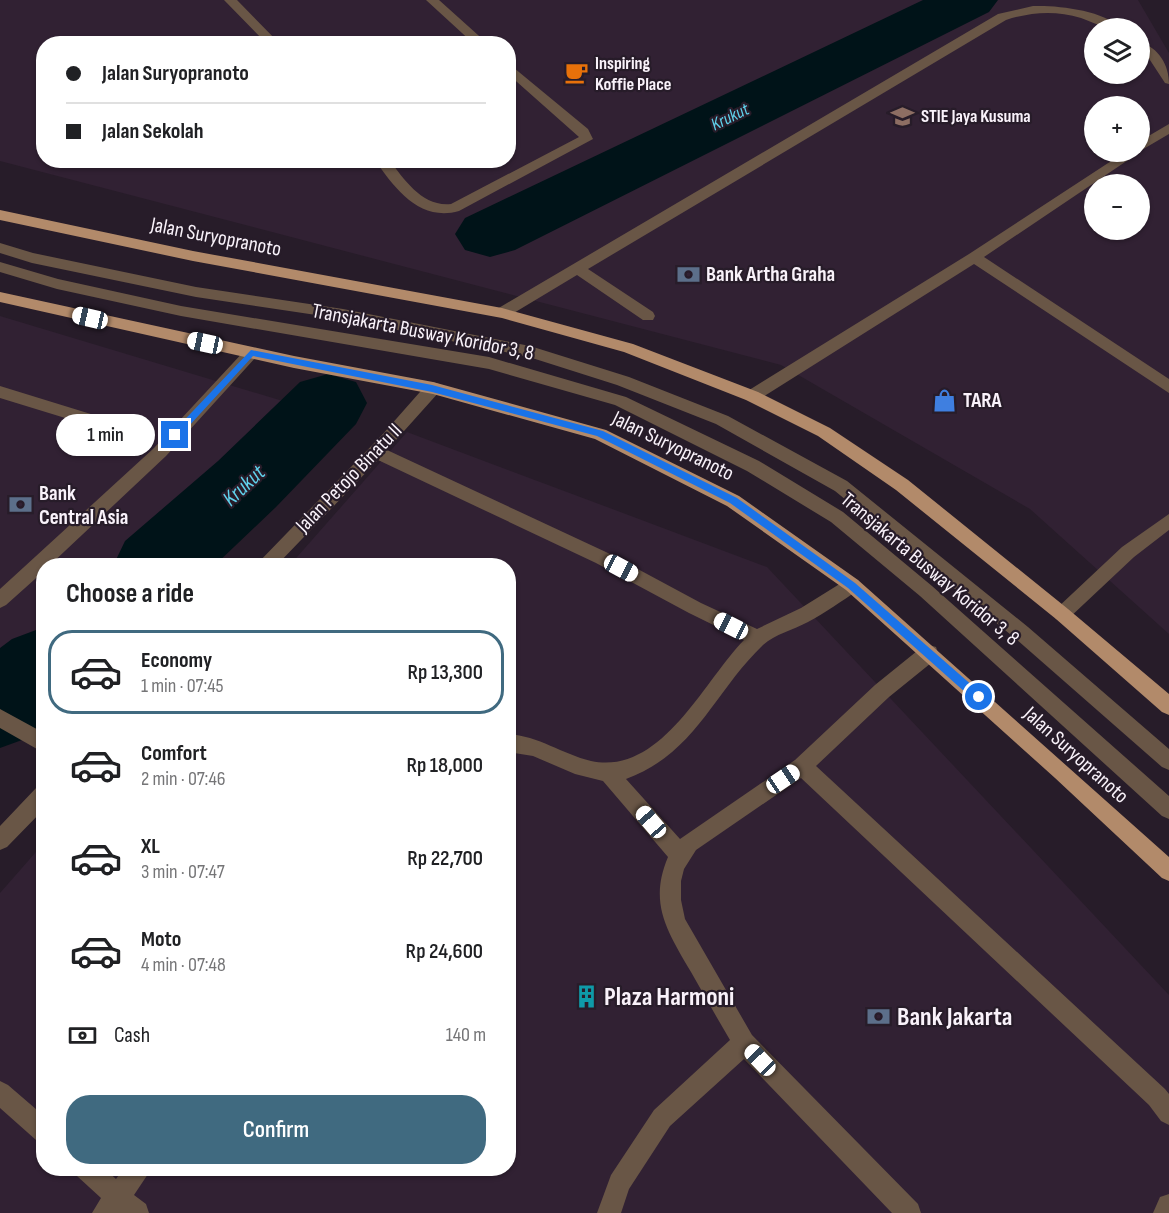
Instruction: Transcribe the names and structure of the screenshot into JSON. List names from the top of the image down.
{
  "streets": {
    "main road": ["Jalan Suryopranoto"],
    "street": ["Transjakarta Busway Koridor 3, 8", "Jalan Petojo Binatu II"]
  },
  "crossings": [
    ["Jalan Suryopranoto", "Jalan Petojo Binatu II"]
  ],
  "water": ["Krukut"],
  "places": {
    "cafe": ["Inspiring Koffie Place"],
    "school or university": ["STIE Jaya Kusuma"],
    "bank": ["Bank Artha Graha", "Bank Central Asia", "Bank Jakarta"],
    "shop": ["TARA"],
    "building": ["Plaza Harmoni"]
  },
  "page": {
    "map_buttons": ["+", "−"],
    "banner": ["Jalan Suryopranoto", "Jalan Sekolah"],
    "bubble": "1 min",
    "heading": "Choose a ride",
    "list": [
      {
        "name": "Economy",
        "note": "1 min · 07:45",
        "value": "Rp 13,300"
      },
      {
        "name": "Comfort",
        "note": "2 min · 07:46",
        "value": "Rp 18,000"
      },
      {
        "name": "XL",
        "note": "3 min · 07:47",
        "value": "Rp 22,700"
      },
      {
        "name": "Moto",
        "note": "4 min · 07:48",
        "value": "Rp 24,600"
      }
    ],
    "pay": ["Cash", "140 m"],
    "buttons": "Confirm"
  }
}
